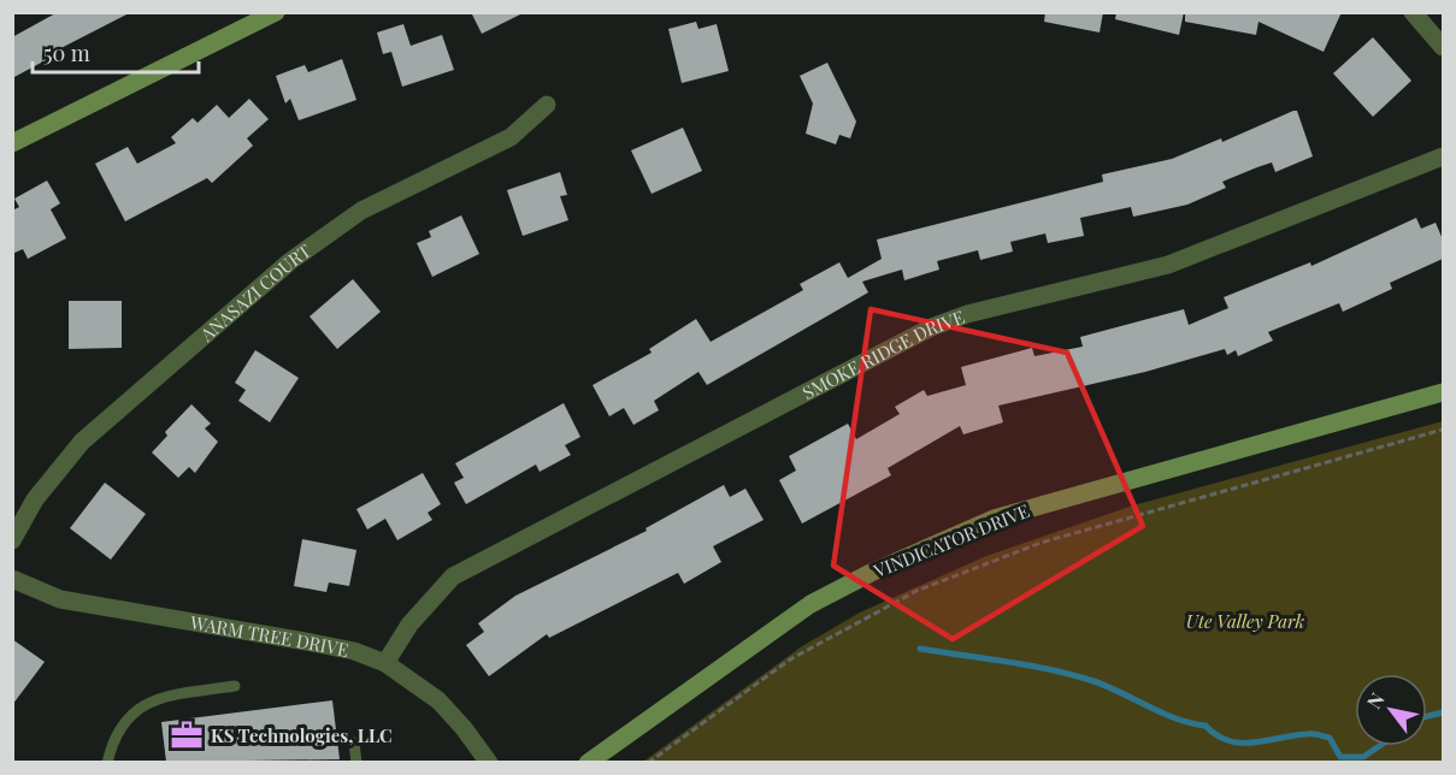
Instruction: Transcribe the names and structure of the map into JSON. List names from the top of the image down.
{
  "streets": {
    "main road": ["VINDICATOR DRIVE"],
    "street": ["ANASAZI COURT", "SMOKE RIDGE DRIVE", "WARM TREE DRIVE"]
  },
  "crossings": [
    ["SMOKE RIDGE DRIVE", "WARM TREE DRIVE"]
  ],
  "parks": ["Ute Valley Park"],
  "places": {
    "office": ["KS Technologies, LLC"]
  },
  "scale_bar": "50 m",
  "north": "top left"
}
